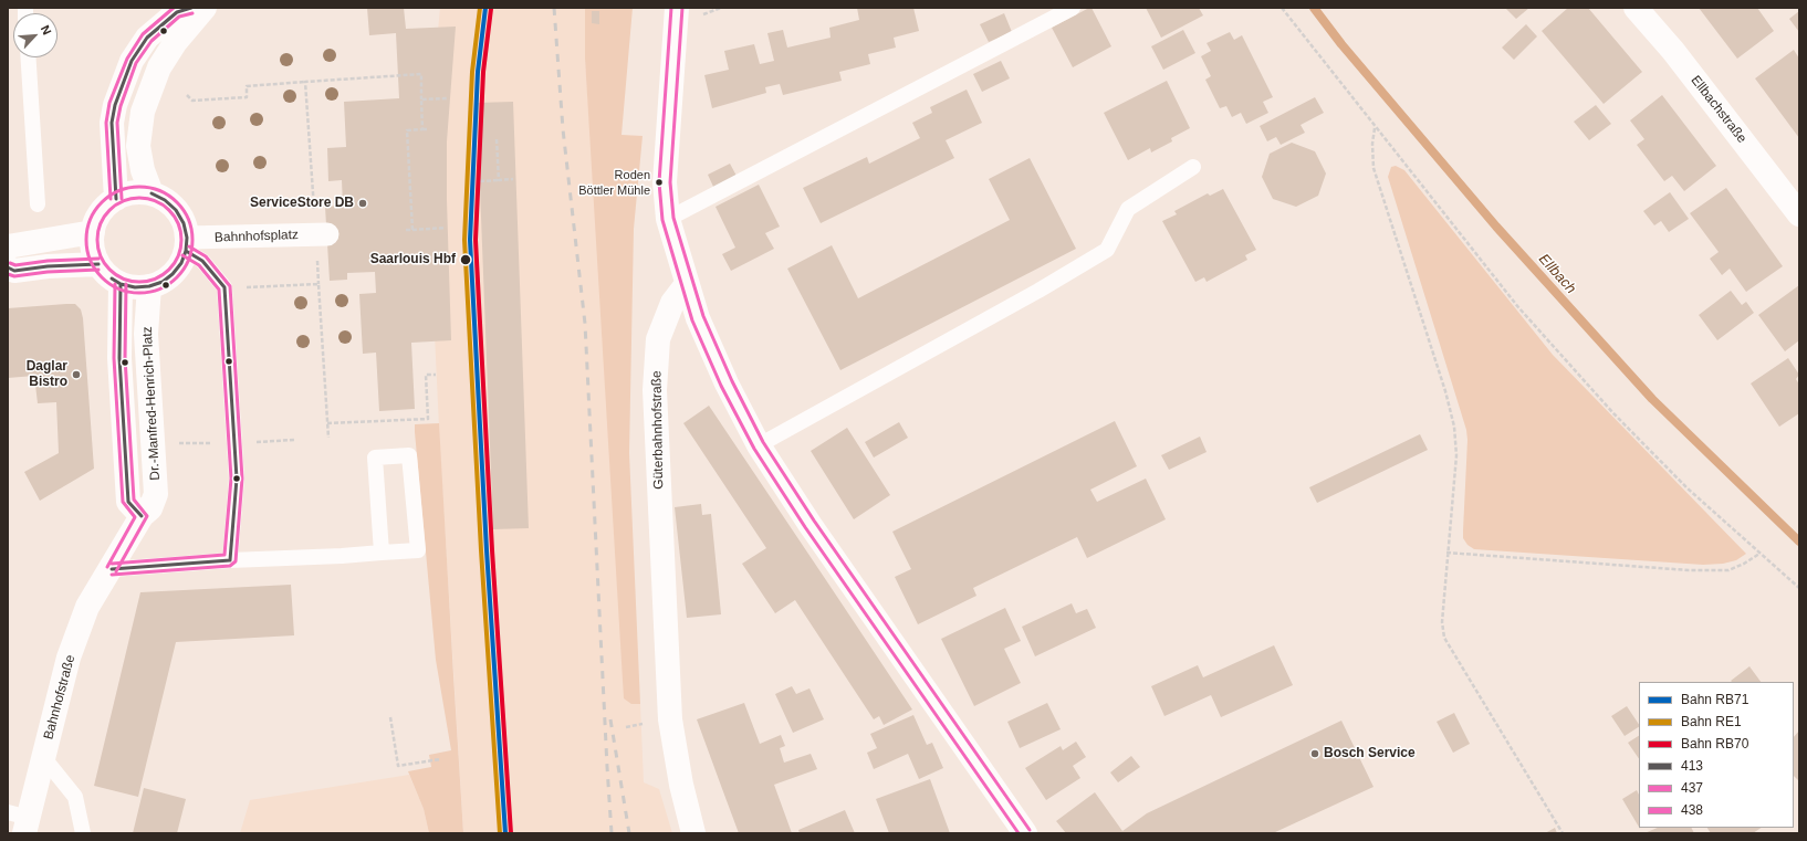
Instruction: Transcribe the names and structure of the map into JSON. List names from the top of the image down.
{
  "streets": {
    "street": [
      "Ellbachstraße",
      "Bahnhofsplatz",
      "Dr.-Manfred-Henrich-Platz",
      "Güterbahnhofstraße",
      "Bahnhofstraße"
    ]
  },
  "crossings": [
    ["Bahnhofsplatz", "Dr.-Manfred-Henrich-Platz"],
    ["Dr.-Manfred-Henrich-Platz", "Bahnhofstraße"]
  ],
  "water": ["Ellbach"],
  "places": [
    "Roden Böttler Mühle",
    "ServiceStore DB",
    "Saarlouis Hbf",
    "Daglar Bistro",
    "Bosch Service"
  ],
  "lines": [
    "rail line RB71",
    "rail line RE1",
    "transit line 413",
    "transit line 437",
    "transit line 438",
    "rail line RB70"
  ],
  "legend": [
    "Bahn RB71",
    "Bahn RE1",
    "Bahn RB70",
    "413",
    "437",
    "438"
  ],
  "north": "top right"
}
